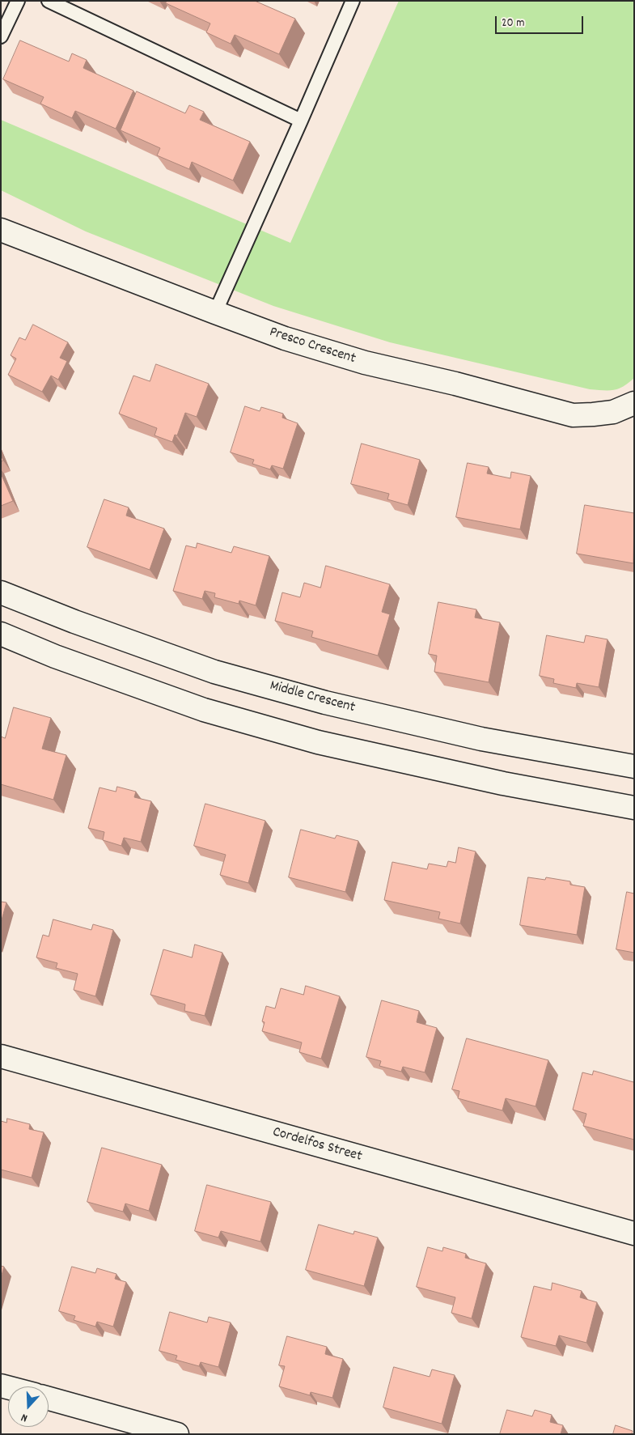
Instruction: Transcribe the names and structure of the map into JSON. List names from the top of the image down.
{
  "streets": {
    "street": ["Presco Crescent", "Middle Crescent", "Cordelfos Street"]
  },
  "scale_bar": "20 m",
  "north": "bottom"
}
